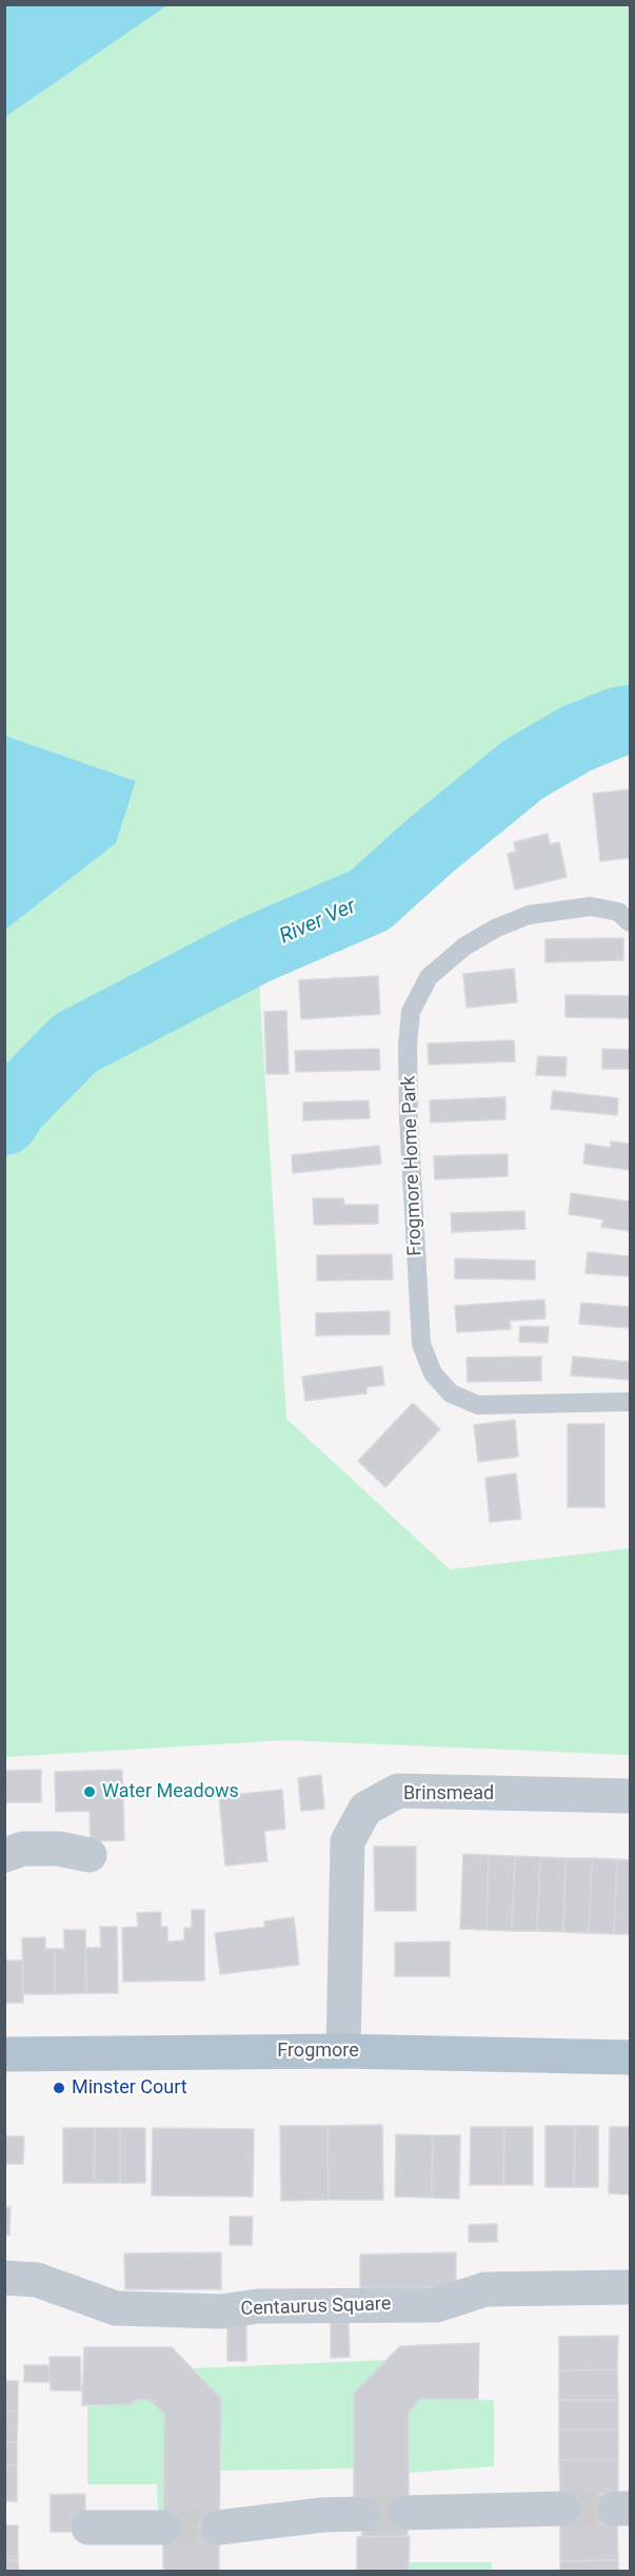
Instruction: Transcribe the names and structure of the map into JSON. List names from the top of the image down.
{
  "streets": {
    "main road": ["Frogmore"],
    "street": ["Brinsmead", "Centaurus Square"],
    "lane": ["Frogmore Home Park"]
  },
  "crossings": [
    ["Brinsmead", "Frogmore"]
  ],
  "water": ["River Ver"],
  "places": ["Water Meadows", "Minster Court"]
}
